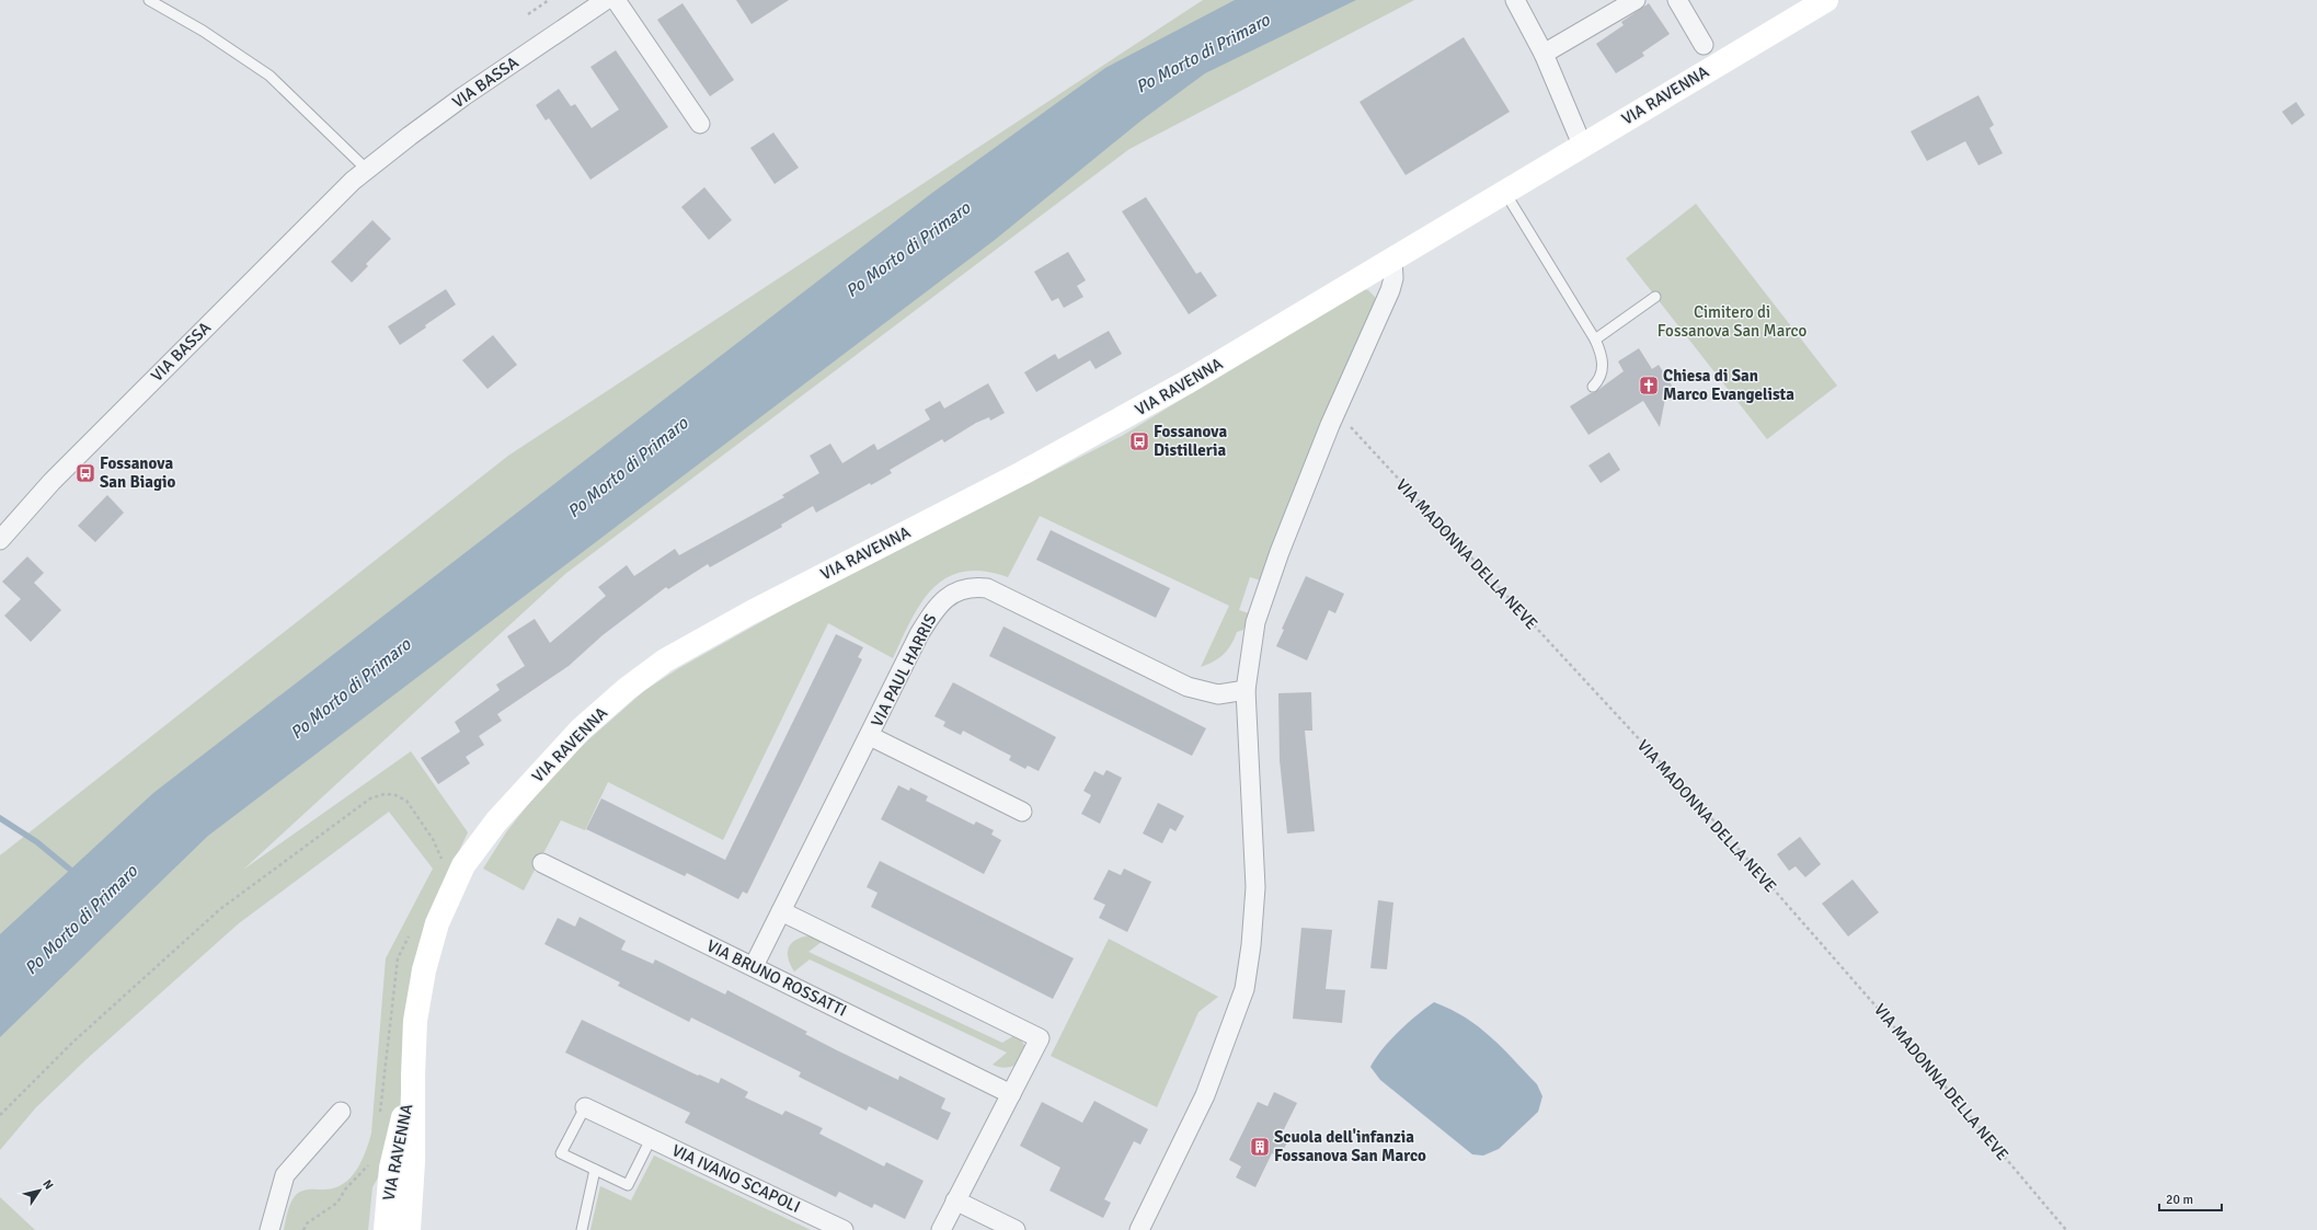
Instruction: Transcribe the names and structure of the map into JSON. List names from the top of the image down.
{
  "streets": {
    "main road": ["VIA RAVENNA"],
    "street": [
      "VIA BASSA",
      "VIA PAUL HARRIS",
      "VIA BRUNO ROSSATTI",
      "VIA IVANO SCAPOLI"
    ],
    "path": ["VIA MADONNA DELLA NEVE"]
  },
  "crossings": [
    ["VIA PAUL HARRIS", "VIA BRUNO ROSSATTI"]
  ],
  "water": ["Po Morto di Primaro"],
  "parks": ["Cimitero di Fossanova San Marco"],
  "places": {
    "church": ["Chiesa di San Marco Evangelista"],
    "bus stop": ["Fossanova Distilleria", "Fossanova San Biagio"],
    "building": ["Scuola dell'infanzia Fossanova San Marco"]
  },
  "scale_bar": "20 m",
  "north": "top right"
}
